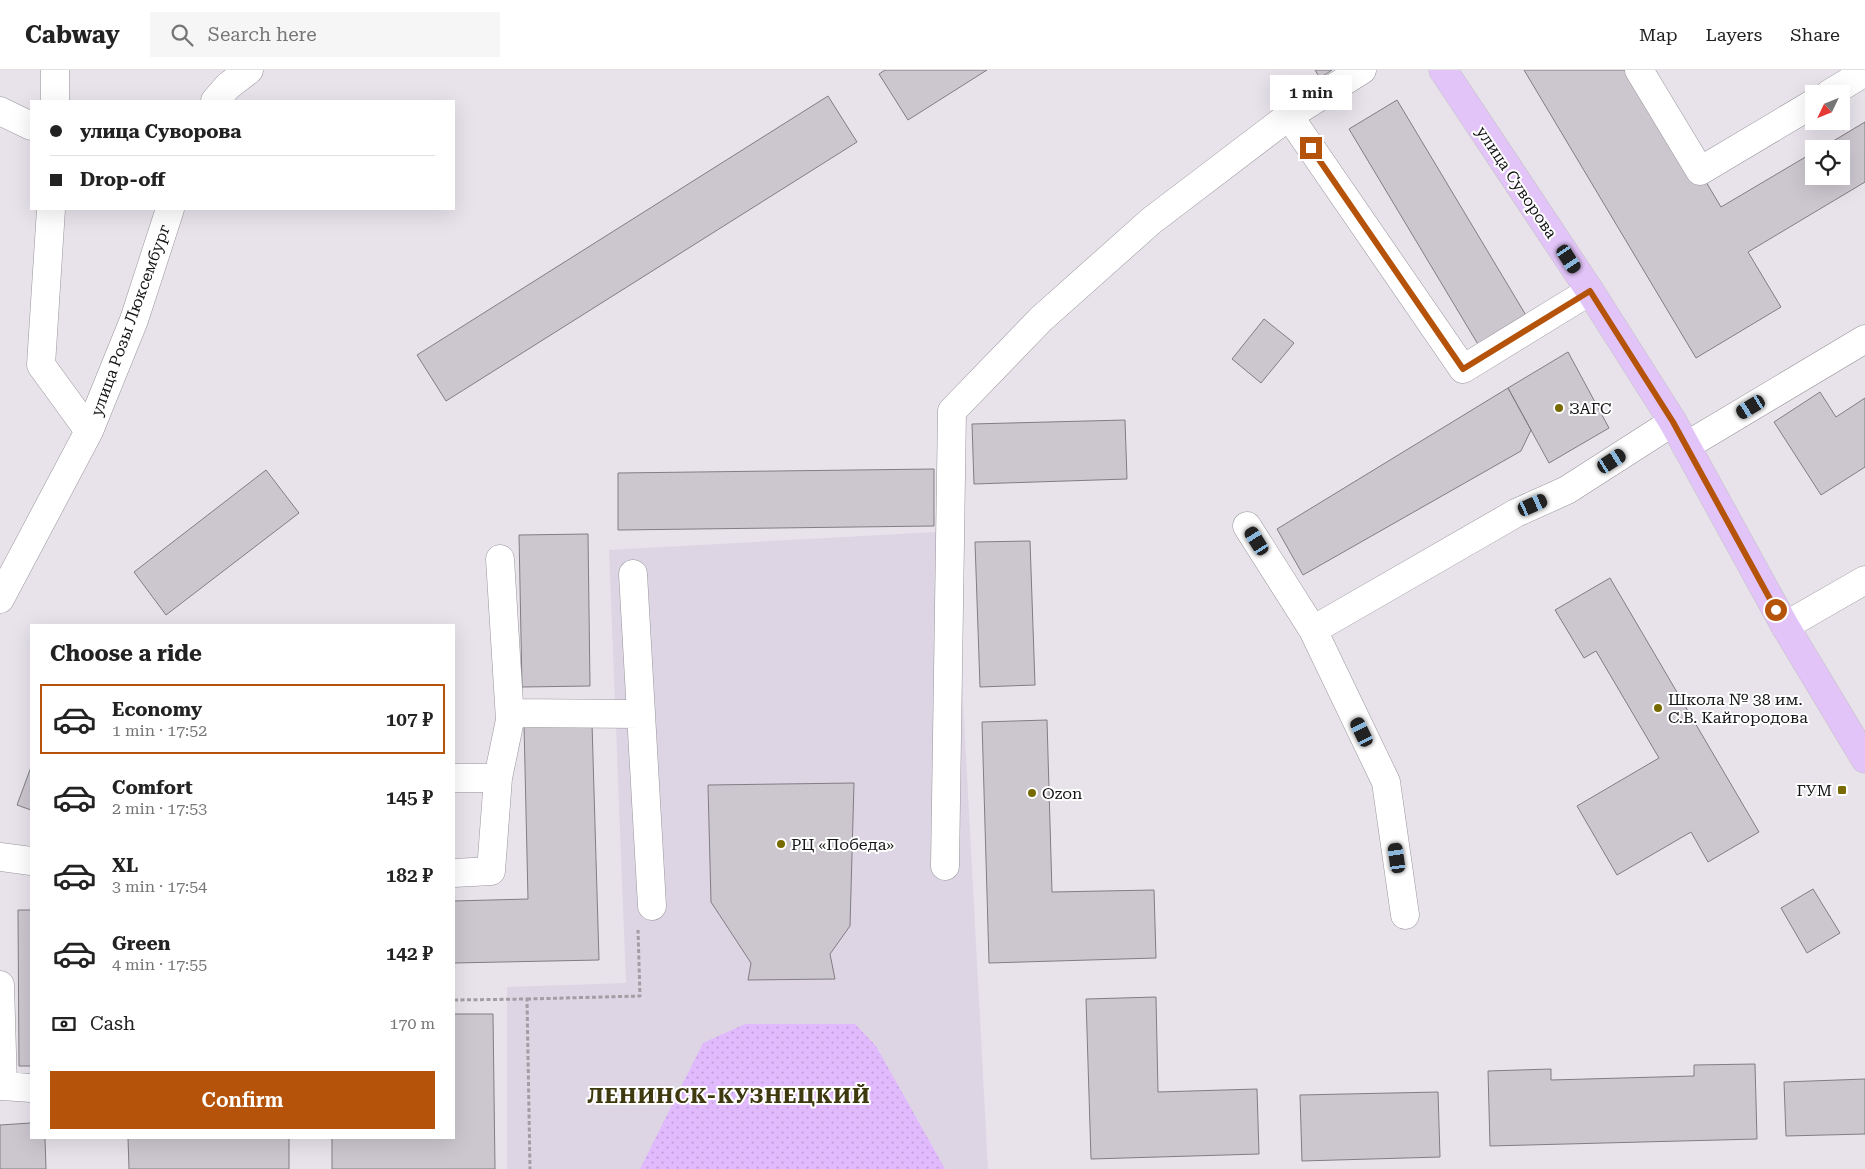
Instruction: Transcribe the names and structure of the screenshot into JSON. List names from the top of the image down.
{
  "streets": {
    "main road": ["улица Суворова"],
    "street": ["улица Розы Люксембург"]
  },
  "districts": ["ЛЕНИНСК-КУЗНЕЦКИЙ"],
  "places": {
    "other": [
      "ЗАГС",
      "Школа № 38 им. С.В. Кайгородова",
      "Ozon",
      "РЦ «Победа»"
    ],
    "transit": ["ГУМ"]
  },
  "north": "bottom left",
  "page": {
    "header": "Cabway",
    "search": "Search here",
    "nav": ["Map", "Layers", "Share"],
    "bubble": "1 min",
    "banner": ["улица Суворова", "Drop-off"],
    "heading": "Choose a ride",
    "list": [
      {
        "name": "Economy",
        "note": "1 min · 17:52",
        "value": "107 ₽"
      },
      {
        "name": "Comfort",
        "note": "2 min · 17:53",
        "value": "145 ₽"
      },
      {
        "name": "XL",
        "note": "3 min · 17:54",
        "value": "182 ₽"
      },
      {
        "name": "Green",
        "note": "4 min · 17:55",
        "value": "142 ₽"
      }
    ],
    "pay": ["Cash", "170 m"],
    "buttons": "Confirm"
  }
}
